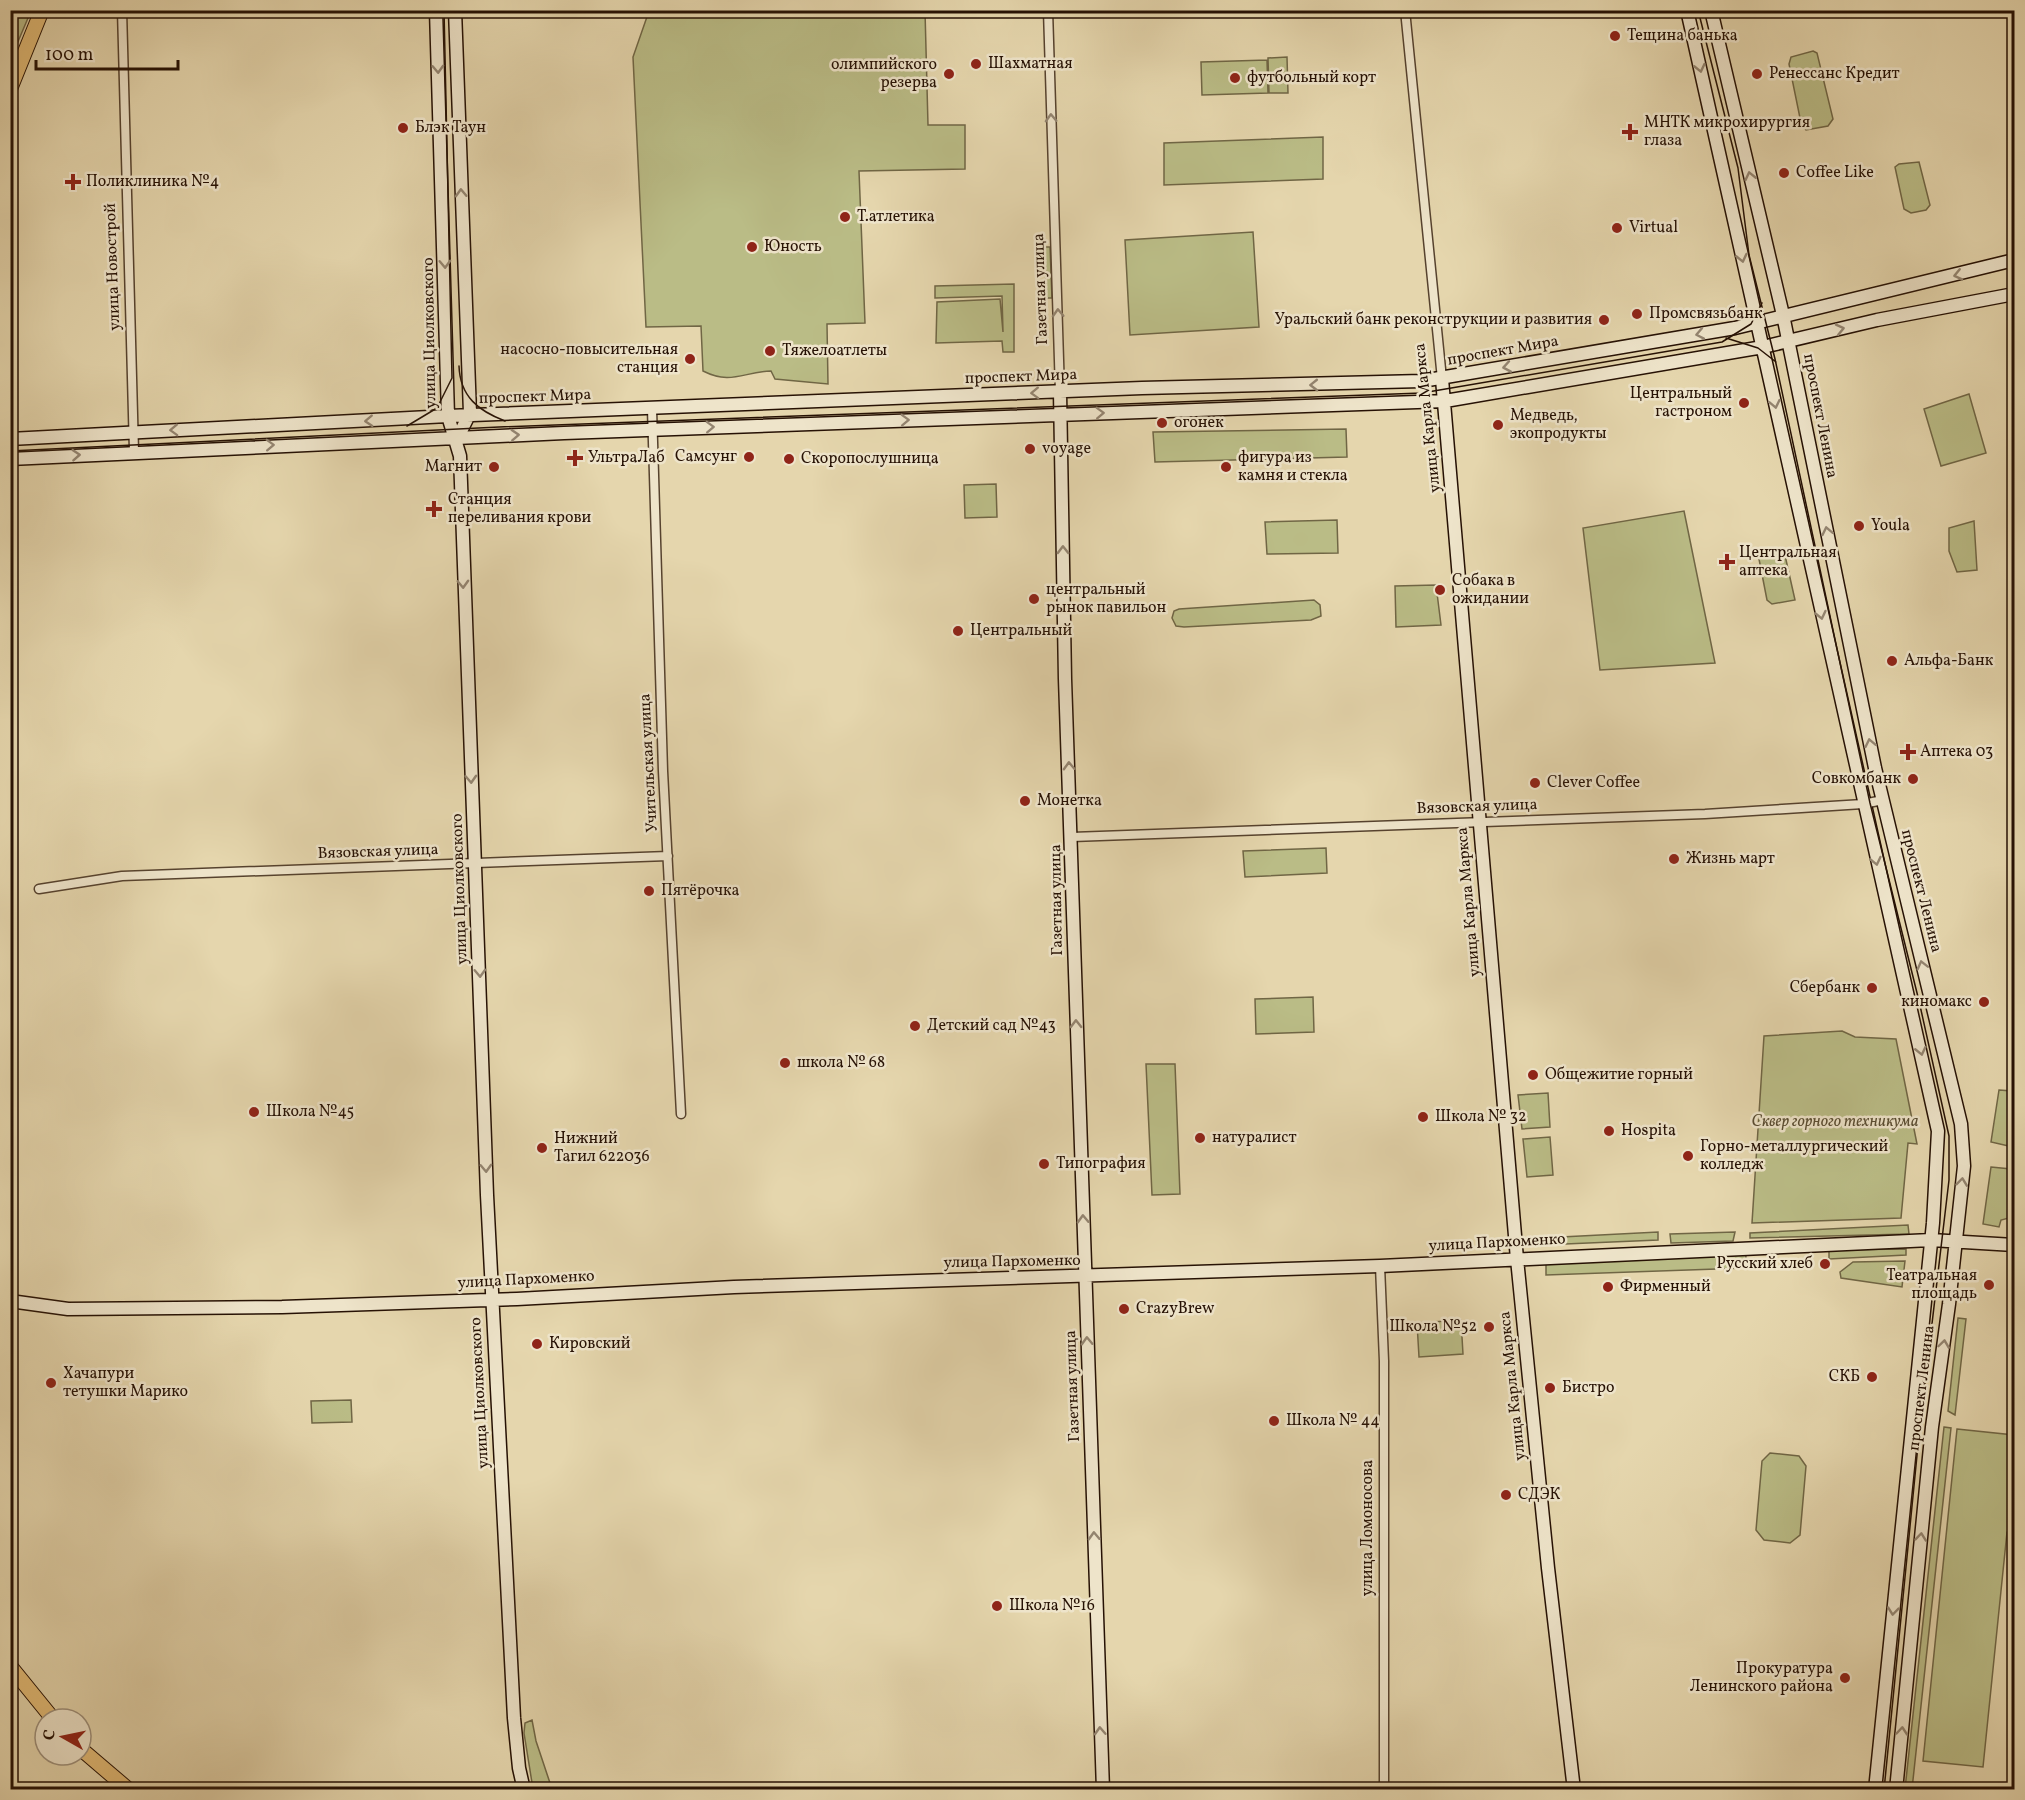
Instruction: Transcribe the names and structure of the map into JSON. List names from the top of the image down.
{
  "streets": {
    "main road": [
      "Газетная улица",
      "улица Циолковского",
      "проспект Мира",
      "проспект Ленина",
      "улица Карла Маркса",
      "улица Пархоменко"
    ],
    "street": [
      "улица Новострой",
      "Учительская улица",
      "Вязовская улица",
      "улица Ломоносова"
    ]
  },
  "crossings": [
    ["улица Новострой", "проспект Мира"],
    ["Газетная улица", "проспект Мира"],
    ["Газетная улица", "Вязовская улица"],
    ["Газетная улица", "улица Пархоменко"],
    ["улица Циолковского", "проспект Мира"],
    ["улица Циолковского", "Вязовская улица"],
    ["улица Циолковского", "улица Пархоменко"],
    ["проспект Мира", "проспект Ленина"],
    ["проспект Мира", "улица Карла Маркса"],
    ["проспект Мира", "Учительская улица"],
    ["проспект Ленина", "Вязовская улица"],
    ["проспект Ленина", "улица Пархоменко"],
    ["улица Карла Маркса", "Вязовская улица"],
    ["улица Карла Маркса", "улица Пархоменко"],
    ["Учительская улица", "Вязовская улица"],
    ["улица Пархоменко", "улица Ломоносова"]
  ],
  "one_way": ["Газетная улица"],
  "parks": ["Сквер горного техникума"],
  "places": {
    "other": [
      "Тещина банька",
      "Шахматная",
      "олимпийского резерва",
      "Ренессанс Кредит",
      "футбольный корт",
      "Блэк Таун",
      "Coffee Like",
      "Т.атлетика",
      "Virtual",
      "Юность",
      "Промсвязьбанк",
      "Уральский банк реконструкции и развития",
      "Тяжелоатлеты",
      "насосно-повысительная станция",
      "Центральный гастроном",
      "огонек",
      "Медведь, экопродукты",
      "voyage",
      "Самсунг",
      "Скоропослушница",
      "Магнит",
      "фигура из камня и стекла",
      "Youla",
      "Собака в ожидании",
      "центральный рынок павильон",
      "Центральный",
      "Альфа-Банк",
      "Совкомбанк",
      "Clever Coffee",
      "Монетка",
      "Жизнь март",
      "Пятёрочка",
      "Сбербанк",
      "киномакс",
      "Детский сад №43",
      "школа № 68",
      "Общежитие горный",
      "Школа №45",
      "Школа № 32",
      "Hospita",
      "натуралист",
      "Нижний Тагил 622036",
      "Горно-металлургический колледж",
      "Типография",
      "Русский хлеб",
      "Театральная площадь",
      "Фирменный",
      "CrazyBrew",
      "Школа №52",
      "Кировский",
      "СКБ",
      "Хачапури тетушки Марико",
      "Бистро",
      "Школа № 44",
      "СДЭК",
      "Школа №16",
      "Прокуратура Ленинского района"
    ],
    "health": [
      "МНТК микрохирургия глаза",
      "Поликлиника №4",
      "УльтраЛаб",
      "Станция переливания крови",
      "Центральная аптека",
      "Аптека 03"
    ]
  },
  "scale_bar": "100 m",
  "north": "left"
}
